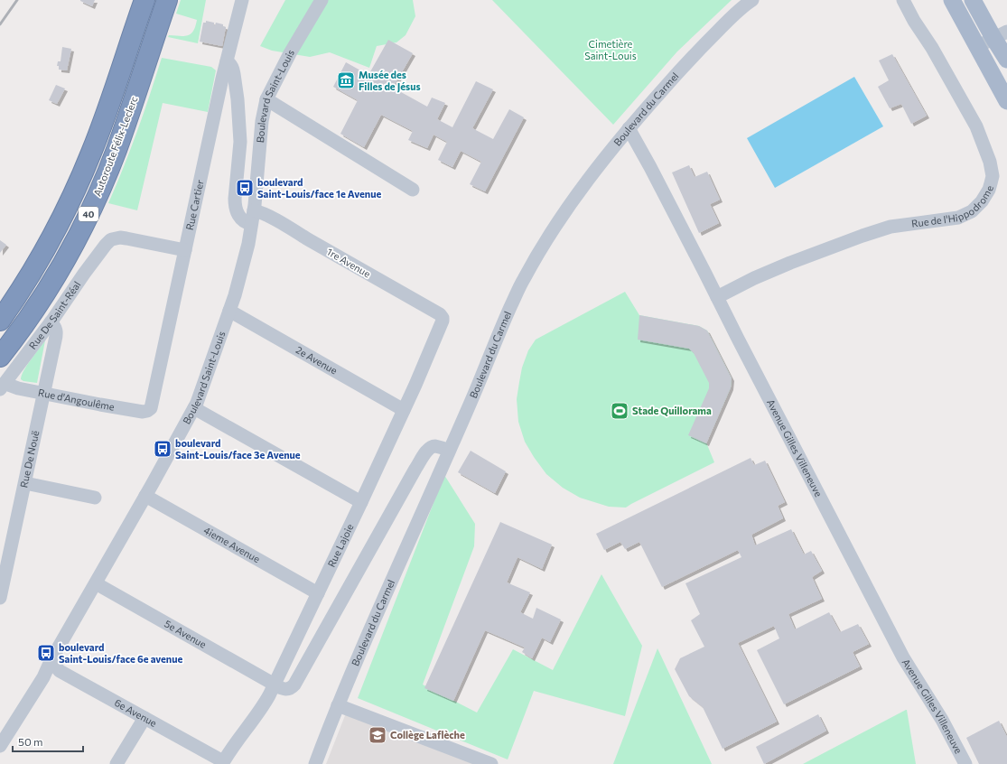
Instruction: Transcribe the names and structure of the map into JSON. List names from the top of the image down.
{
  "streets": {
    "highway": ["Autoroute Félix-Leclerc", "40"],
    "street": [
      "Boulevard Saint-Louis",
      "Boulevard du Carmel",
      "Rue de l'Hippodrome",
      "Rue Cartier",
      "1re Avenue",
      "Rue De Saint-Réal",
      "2e Avenue",
      "Rue d'Angoulême",
      "Avenue Gilles Villeneuve",
      "Rue De Nouë",
      "4ieme Avenue",
      "Rue Lajoie",
      "5e Avenue",
      "6e Avenue"
    ]
  },
  "crossings": [
    ["Boulevard Saint-Louis", "1re Avenue"],
    ["Boulevard Saint-Louis", "2e Avenue"],
    ["Boulevard Saint-Louis", "4ieme Avenue"],
    ["Boulevard Saint-Louis", "5e Avenue"],
    ["Boulevard Saint-Louis", "6e Avenue"],
    ["Boulevard du Carmel", "Avenue Gilles Villeneuve"],
    ["Boulevard du Carmel", "5e Avenue"],
    ["Rue de l'Hippodrome", "Avenue Gilles Villeneuve"],
    ["Rue Cartier", "Rue De Saint-Réal"],
    ["Rue Cartier", "Rue d'Angoulême"],
    ["1re Avenue", "Rue Lajoie"],
    ["Rue De Saint-Réal", "Rue d'Angoulême"],
    ["Rue De Saint-Réal", "Rue De Nouë"],
    ["2e Avenue", "Rue Lajoie"],
    ["Rue d'Angoulême", "Rue De Nouë"],
    ["4ieme Avenue", "Rue Lajoie"],
    ["Rue Lajoie", "5e Avenue"],
    ["Rue Lajoie", "6e Avenue"]
  ],
  "parks": ["Cimetière Saint-Louis"],
  "places": {
    "museum": ["Musée des Filles de Jésus"],
    "bus stop": ["boulevard Saint-Louis/face 1e Avenue", "boulevard Saint-Louis/face 3e Avenue", "boulevard Saint-Louis/face 6e avenue"],
    "sports": ["Stade Quillorama"],
    "school or university": ["Collège Laflèche"]
  },
  "scale_bar": "50 m"
}
